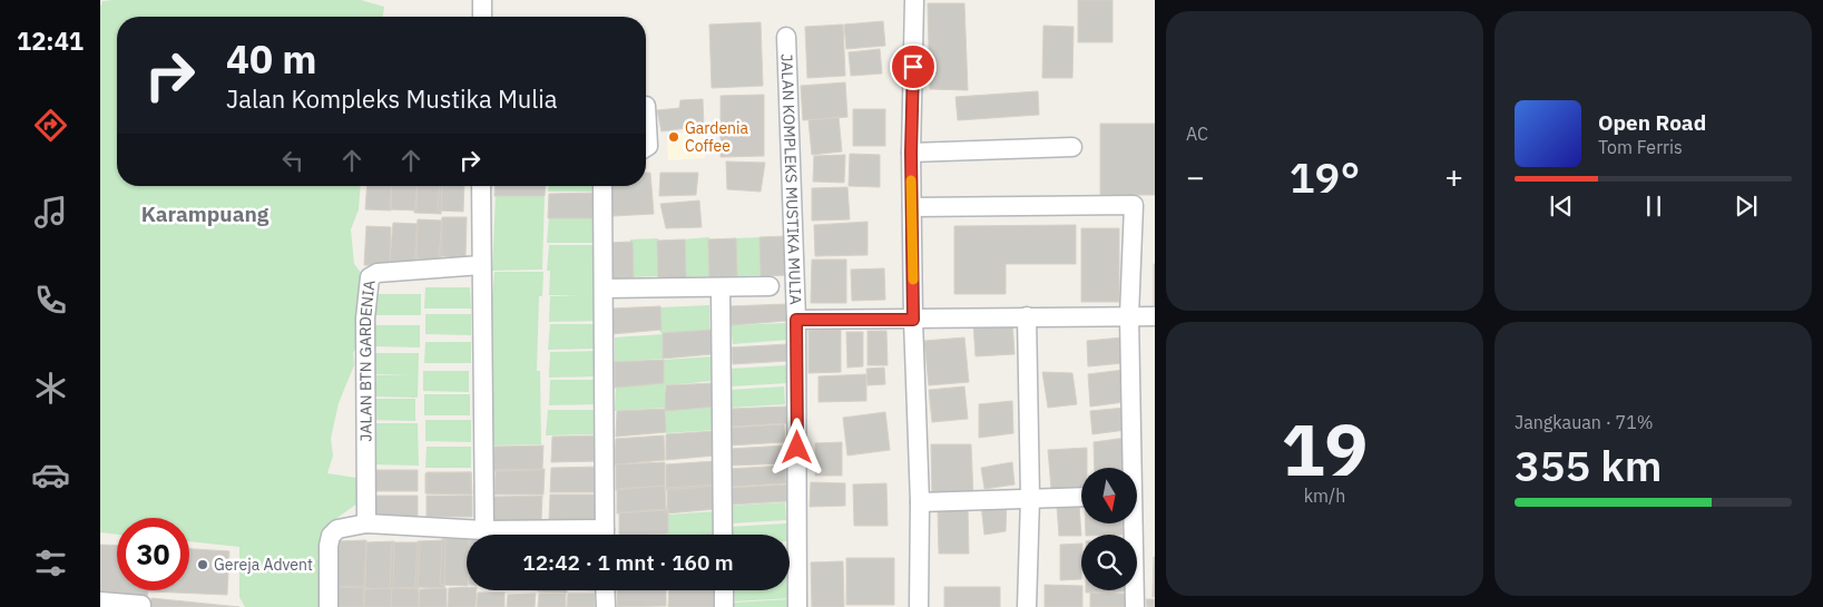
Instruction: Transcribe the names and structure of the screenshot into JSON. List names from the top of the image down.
{
  "streets": {
    "street": ["JALAN KOMPLEKS MUSTIKA MULIA", "JALAN BTN GARDENIA"]
  },
  "districts": ["Karampuang"],
  "places": ["Gardenia Coffee", "Gereja Advent"],
  "north": "bottom",
  "page": {
    "tabs": "12:41",
    "tile": [
      "AC",
      ["19", "km/h"],
      ["Jangkauan · 71%", "355 km"]
    ],
    "turn": ["40 m", "Jalan Kompleks Mustika Mulia"],
    "song": ["Open Road", "Tom Ferris"],
    "heat": ["−", "19°", "+"],
    "limit": "30",
    "trip": "12:42 · 1 mnt · 160 m"
  }
}
